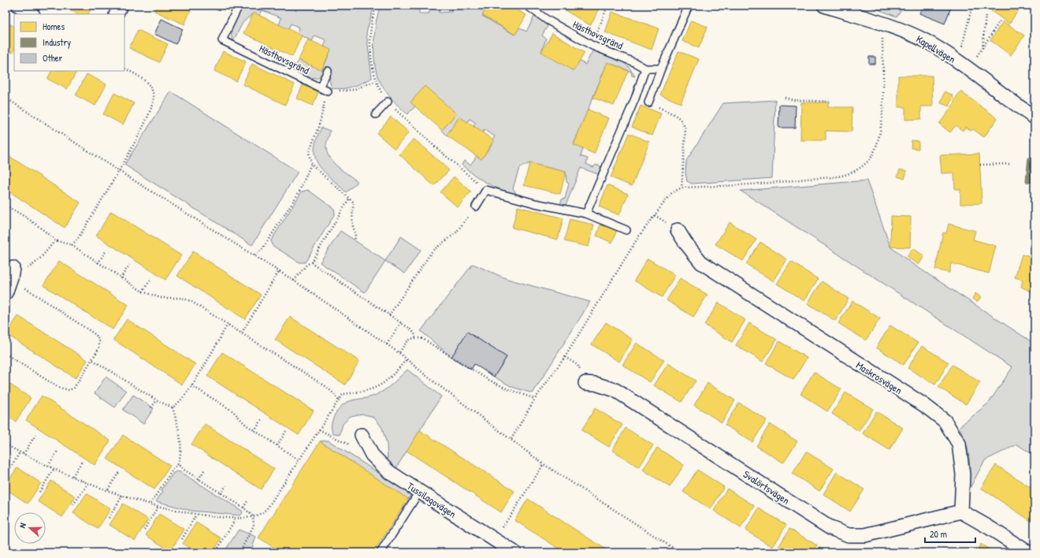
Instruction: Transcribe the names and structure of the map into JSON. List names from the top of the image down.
{
  "streets": {
    "street": [
      "Kapellvägen",
      "Maskrosvägen",
      "Svalörtsvägen",
      "Tussilagovägen"
    ],
    "lane": ["Hästhovsgränd"]
  },
  "crossings": [
    ["Maskrosvägen", "Svalörtsvägen"]
  ],
  "legend": ["Homes", "Industry", "Other"],
  "scale_bar": "20 m",
  "north": "left"
}
